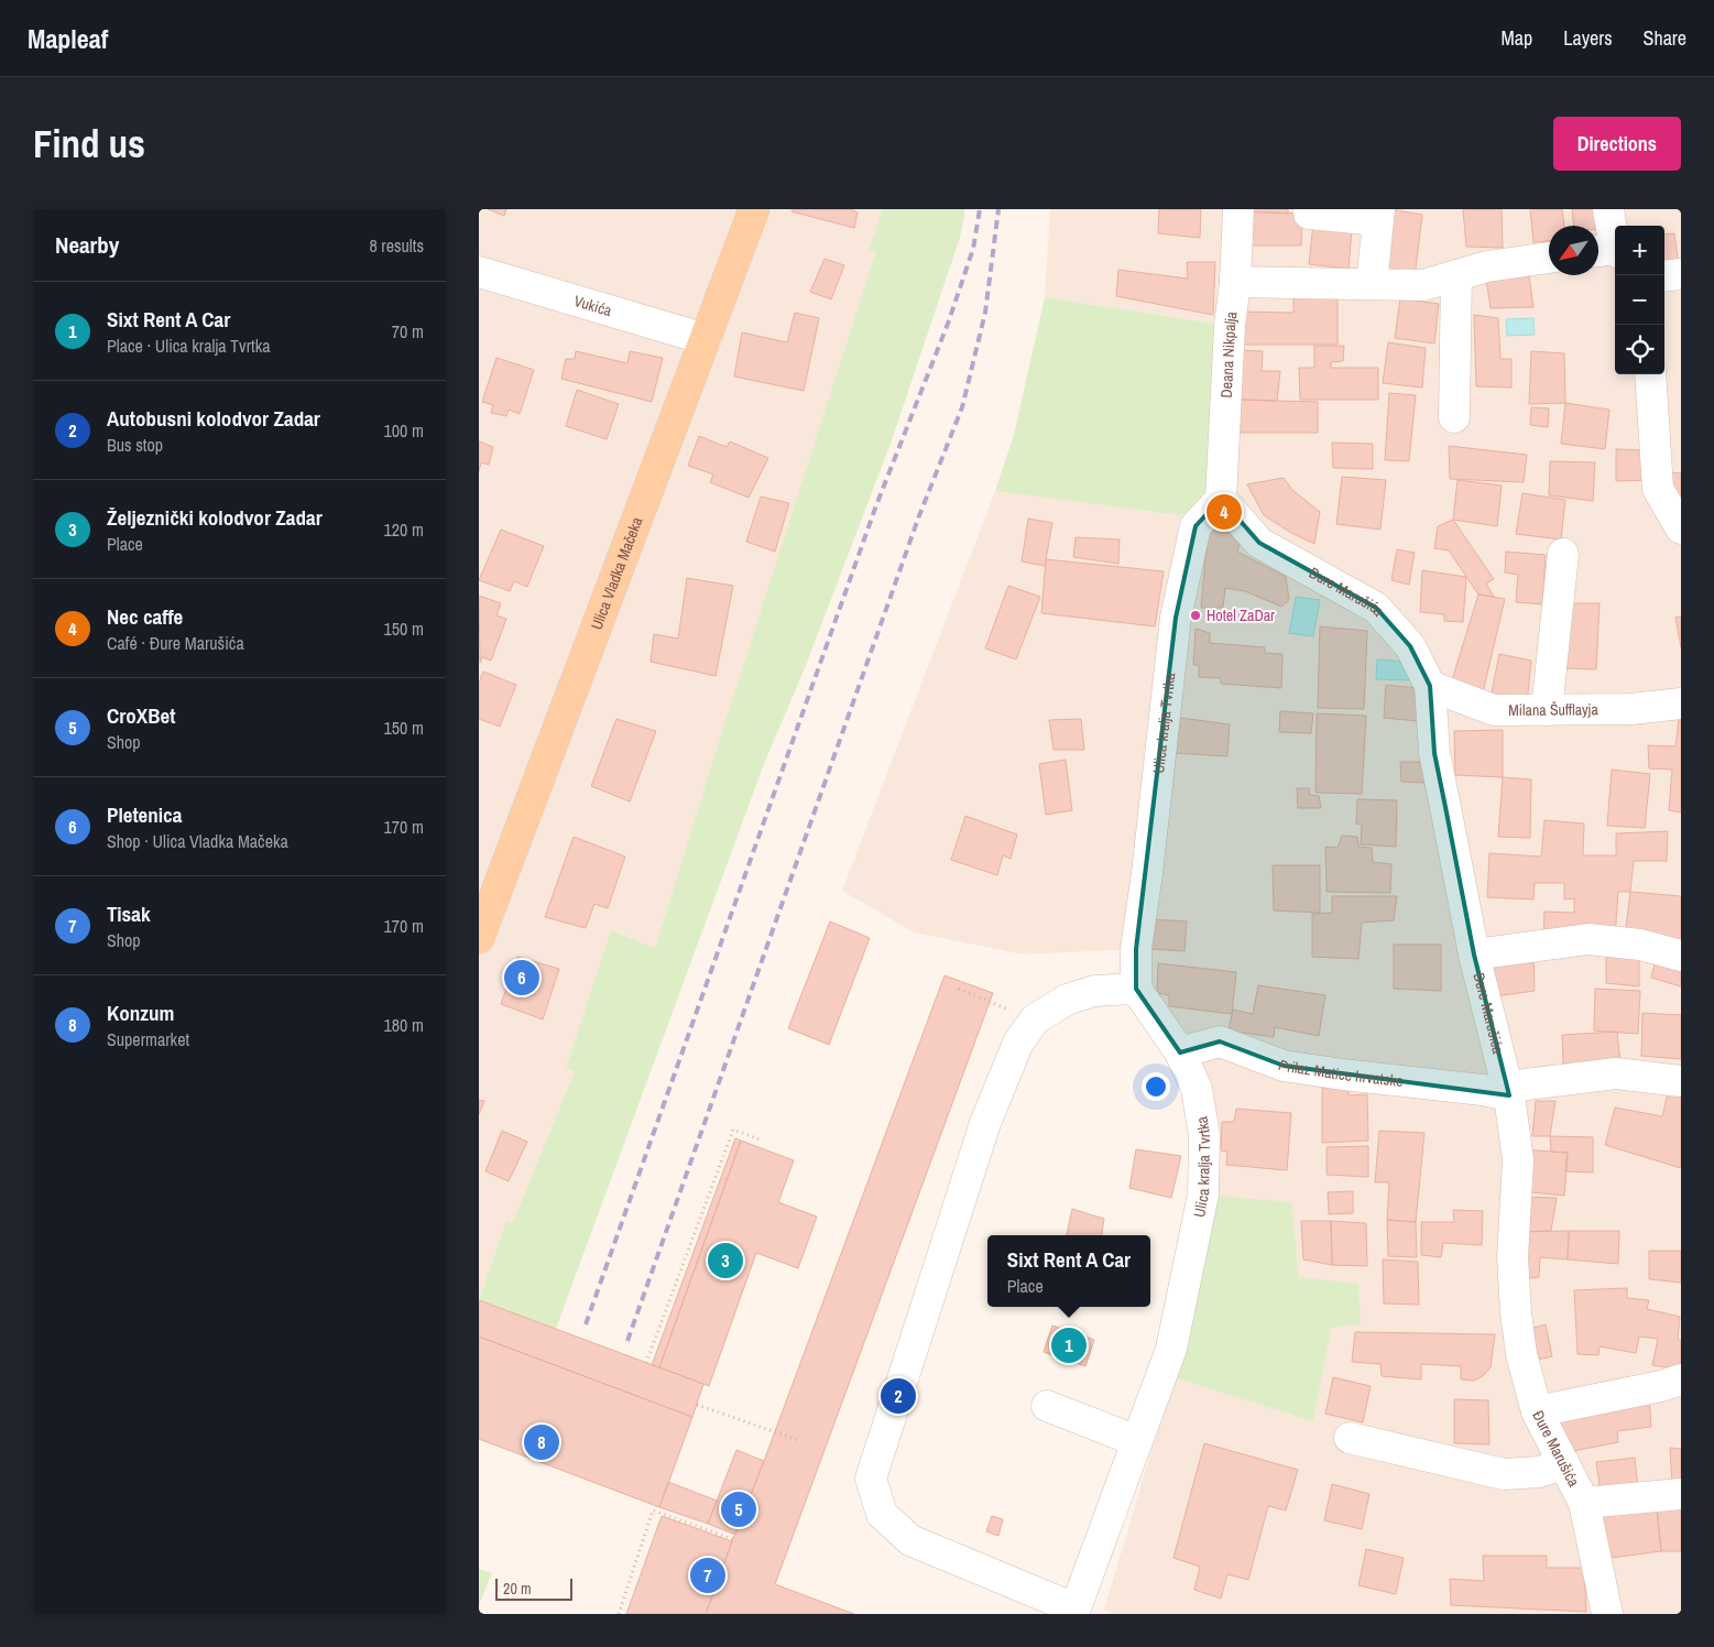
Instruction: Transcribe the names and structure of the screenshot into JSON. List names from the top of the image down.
{
  "streets": {
    "main road": ["Ulica Vladka Mačeka"],
    "street": [
      "Vukića",
      "Deana Nikpalja",
      "Đure Marušića",
      "Milana Šufflayja",
      "Ulica kralja Tvrtka",
      "Prilaz Matice hrvatske"
    ]
  },
  "crossings": [
    ["Vukića", "Ulica Vladka Mačeka"],
    ["Deana Nikpalja", "Đure Marušića"],
    ["Deana Nikpalja", "Ulica kralja Tvrtka"],
    ["Đure Marušića", "Milana Šufflayja"],
    ["Đure Marušića", "Ulica kralja Tvrtka"],
    ["Đure Marušića", "Prilaz Matice hrvatske"],
    ["Ulica kralja Tvrtka", "Prilaz Matice hrvatske"]
  ],
  "places": ["Hotel ZaDar"],
  "scale_bar": "20 m",
  "north": "bottom left",
  "page": {
    "header": "Mapleaf",
    "nav": ["Map", "Layers", "Share"],
    "buttons": "Directions",
    "title": "Find us",
    "heading": ["Nearby", "8 results"],
    "map_buttons": ["+", "−"],
    "list": [
      {
        "mark": "1",
        "name": "Sixt Rent A Car",
        "note": "Place · Ulica kralja Tvrtka",
        "value": "70 m"
      },
      {
        "mark": "2",
        "name": "Autobusni kolodvor Zadar",
        "note": "Bus stop",
        "value": "100 m"
      },
      {
        "mark": "3",
        "name": "Željeznički kolodvor Zadar",
        "note": "Place",
        "value": "120 m"
      },
      {
        "mark": "4",
        "name": "Nec caffe",
        "note": "Café · Đure Marušića",
        "value": "150 m"
      },
      {
        "mark": "5",
        "name": "CroXBet",
        "note": "Shop",
        "value": "150 m"
      },
      {
        "mark": "6",
        "name": "Pletenica",
        "note": "Shop · Ulica Vladka Mačeka",
        "value": "170 m"
      },
      {
        "mark": "7",
        "name": "Tisak",
        "note": "Shop",
        "value": "170 m"
      },
      {
        "mark": "8",
        "name": "Konzum",
        "note": "Supermarket",
        "value": "180 m"
      }
    ],
    "pins": [
      "4",
      "6",
      "3",
      "1",
      "2",
      "8",
      "5",
      "7"
    ],
    "popup": ["Sixt Rent A Car", "Place"],
    "scale": "20 m"
  }
}
